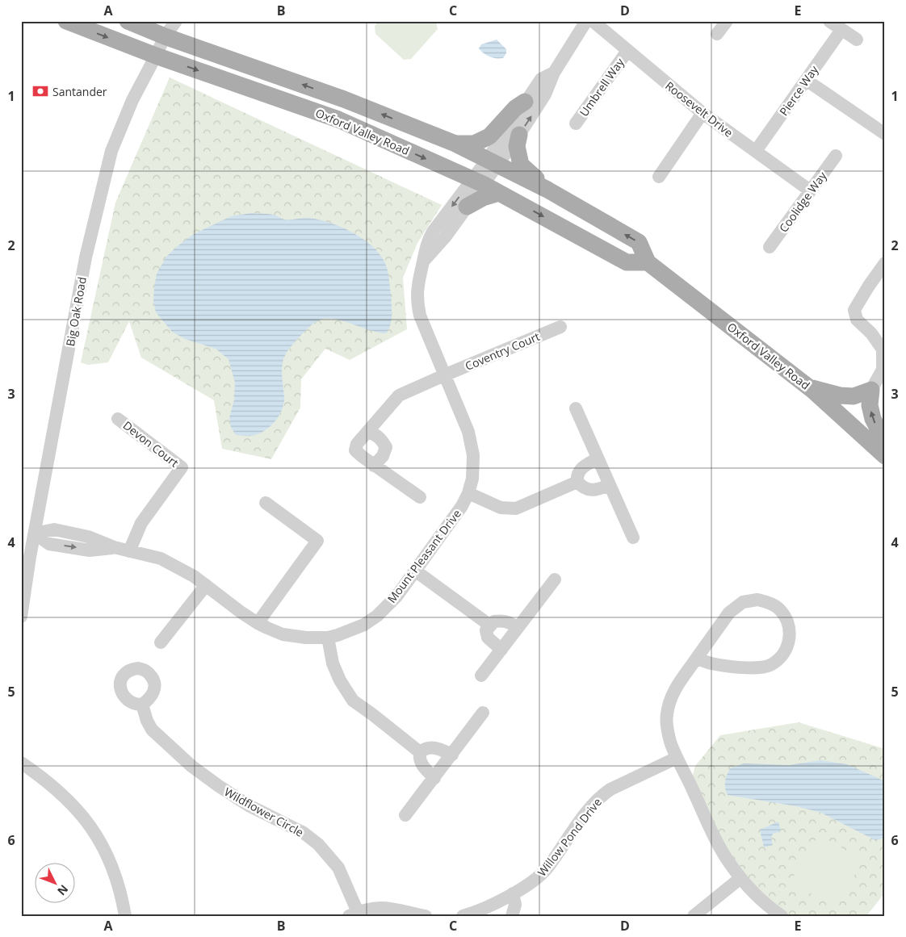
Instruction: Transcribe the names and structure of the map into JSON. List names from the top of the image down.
{
  "streets": {
    "main road": ["Oxford Valley Road"],
    "street": [
      "Umbrell Way",
      "Pierce Way",
      "Roosevelt Drive",
      "Coolidge Way",
      "Big Oak Road",
      "Coventry Court",
      "Devon Court",
      "Mount Pleasant Drive",
      "Wildflower Circle",
      "Willow Pond Drive"
    ]
  },
  "crossings": [
    ["Umbrell Way", "Roosevelt Drive"],
    ["Pierce Way", "Roosevelt Drive"],
    ["Roosevelt Drive", "Coolidge Way"],
    ["Oxford Valley Road", "Big Oak Road"],
    ["Oxford Valley Road", "Mount Pleasant Drive"],
    ["Big Oak Road", "Mount Pleasant Drive"],
    ["Coventry Court", "Mount Pleasant Drive"],
    ["Devon Court", "Mount Pleasant Drive"]
  ],
  "places": {
    "bank": ["Santander"]
  },
  "north": "bottom right",
  "grid": {
    "columns": [
      "A",
      "B",
      "C",
      "D",
      "E"
    ],
    "rows": [
      "1",
      "2",
      "3",
      "4",
      "5",
      "6"
    ]
  }
}
